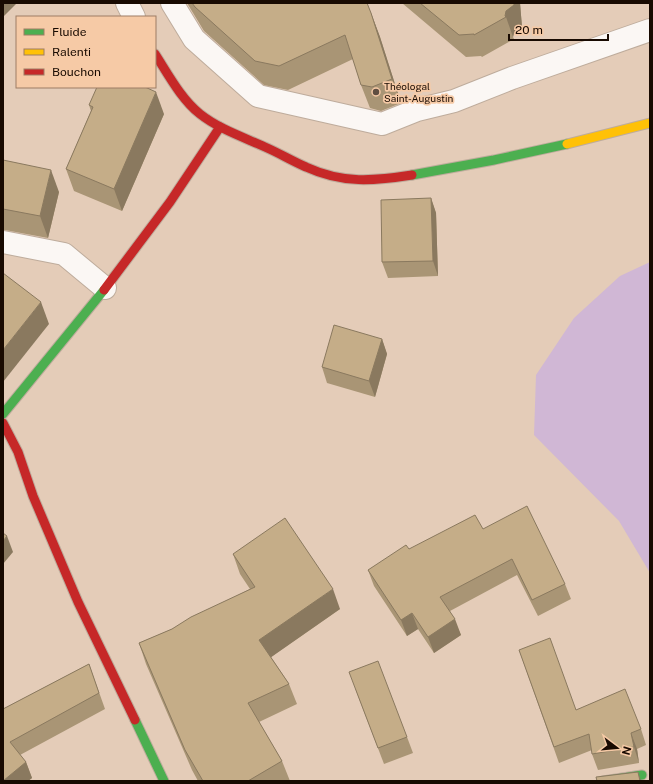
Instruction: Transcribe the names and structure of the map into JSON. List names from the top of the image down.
{
  "places": ["Théologal Saint-Augustin"],
  "legend": ["Fluide", "Ralenti", "Bouchon"],
  "scale_bar": "20 m",
  "north": "right"
}
